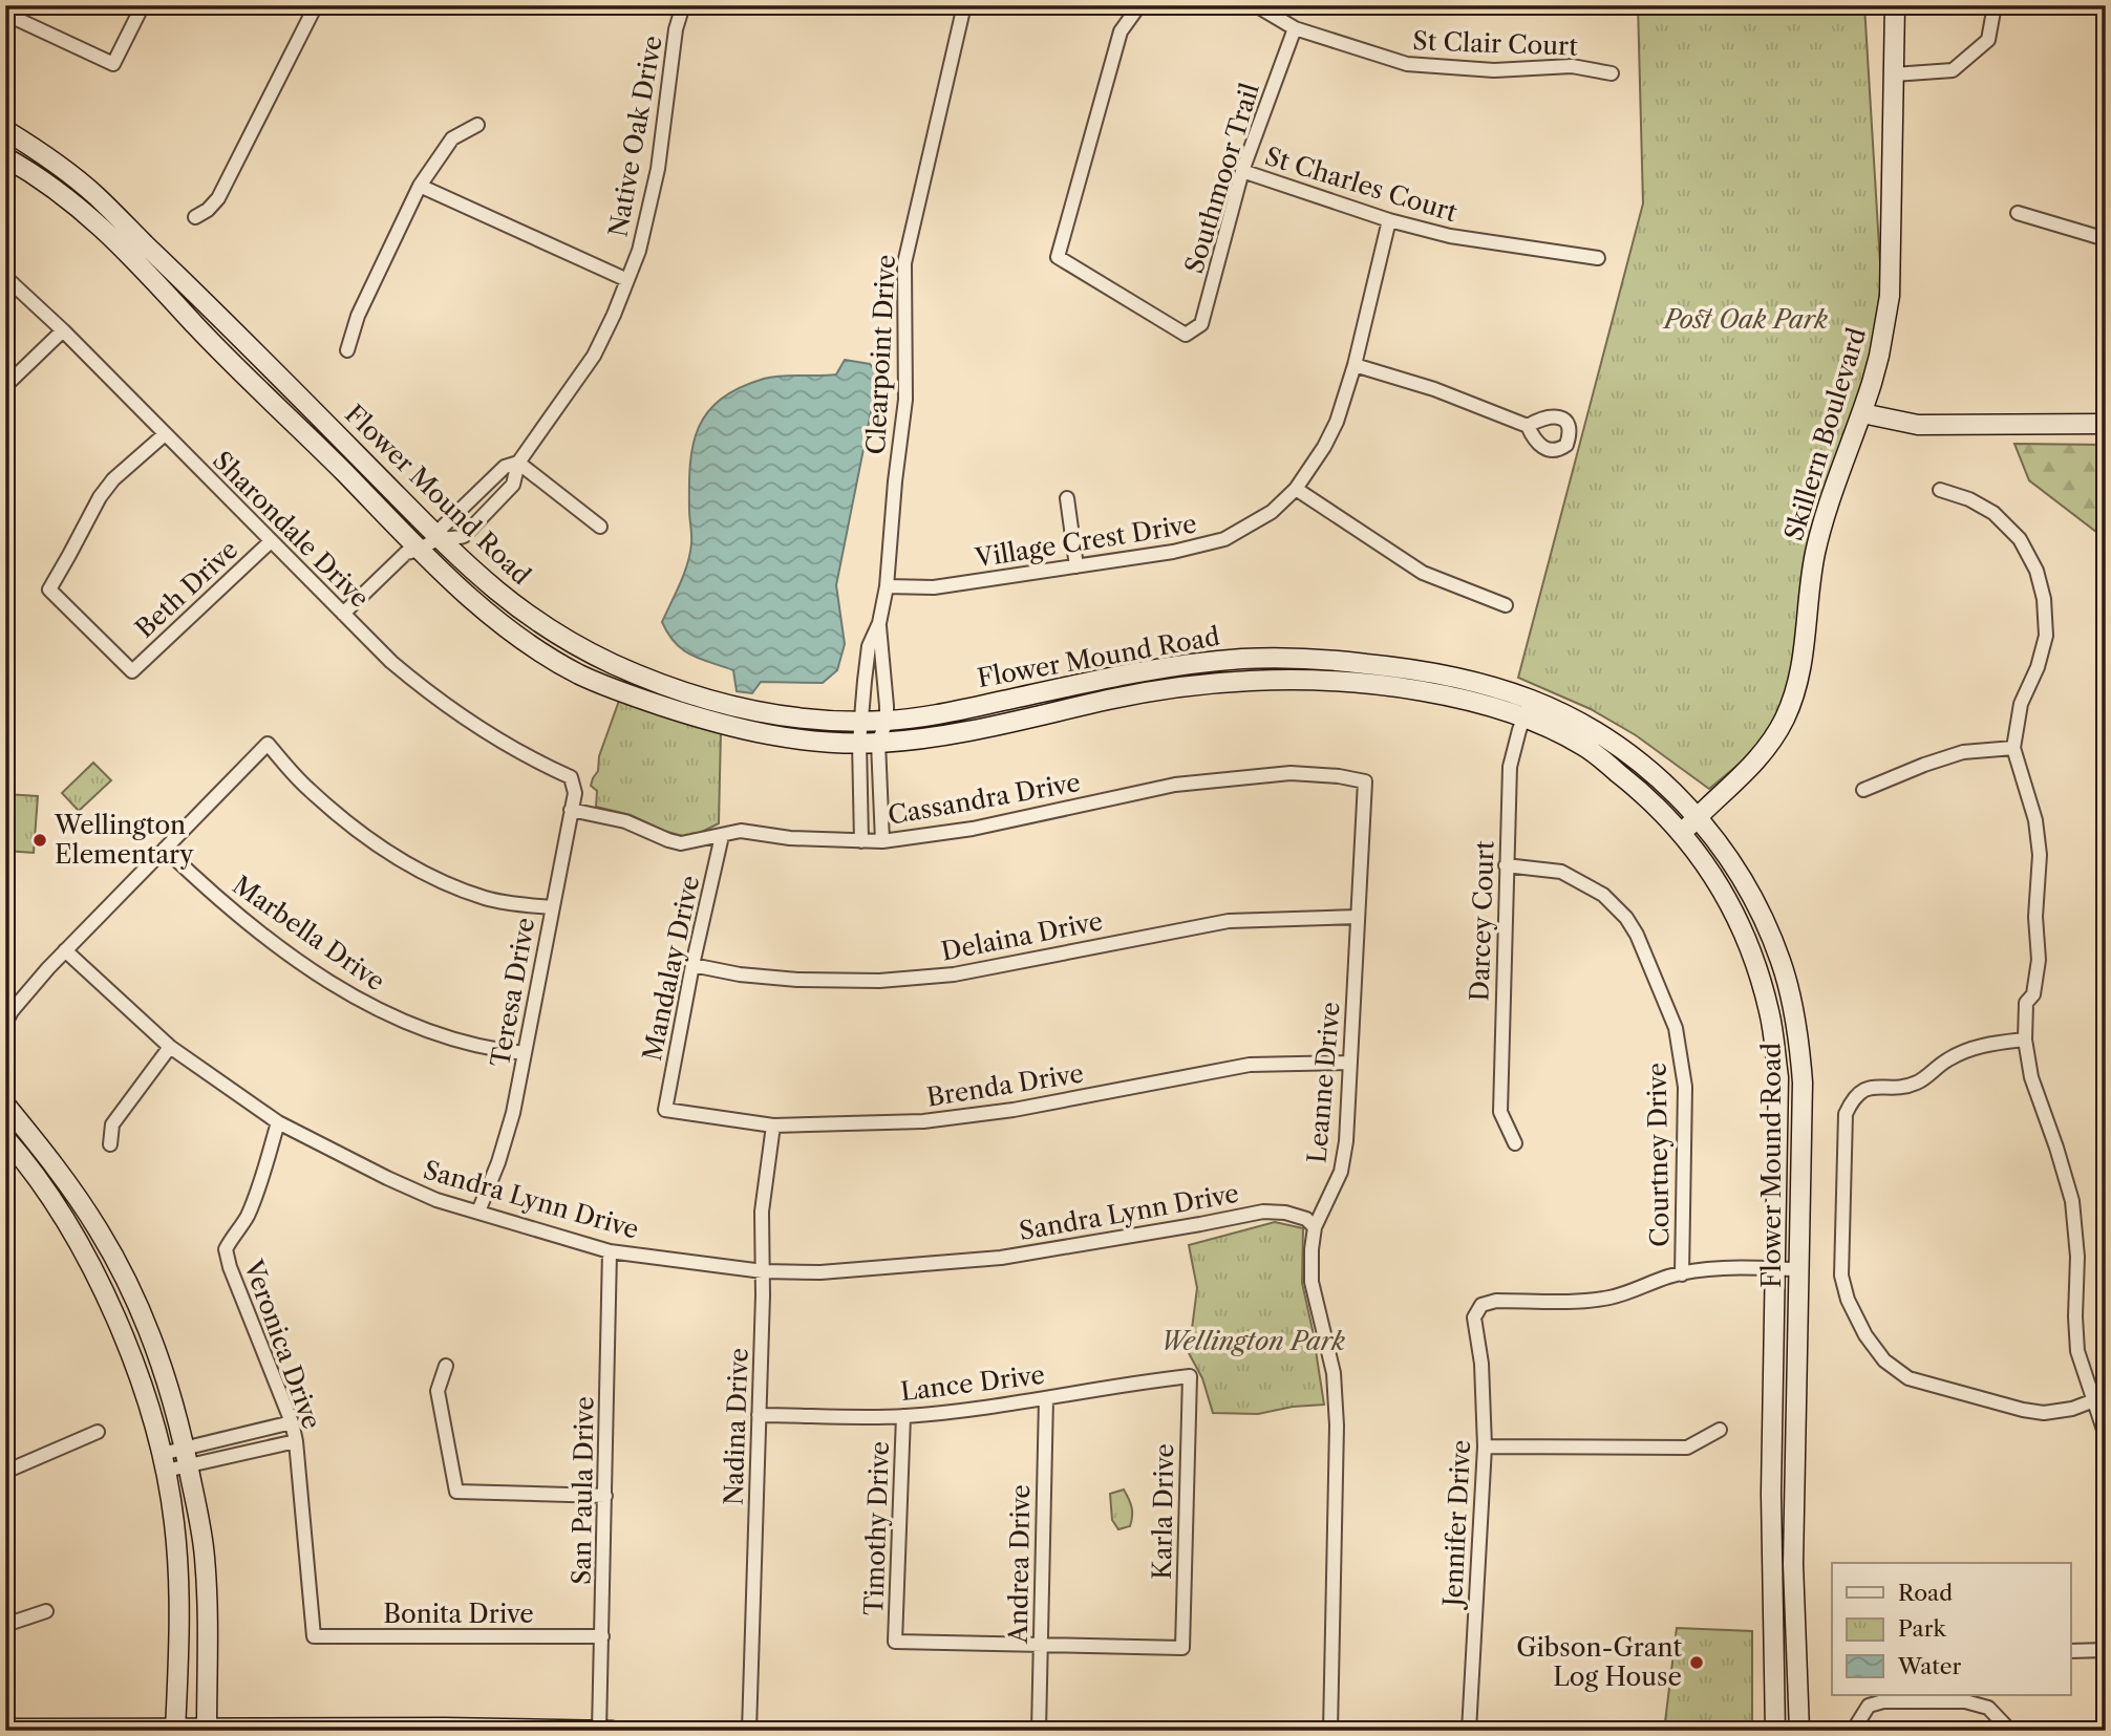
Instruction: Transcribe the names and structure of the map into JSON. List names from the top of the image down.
{
  "streets": {
    "main road": ["Skillern Boulevard", "Flower Mound Road"],
    "street": [
      "St Clair Court",
      "Native Oak Drive",
      "Southmoor Trail",
      "St Charles Court",
      "Clearpoint Drive",
      "Sharondale Drive",
      "Village Crest Drive",
      "Beth Drive",
      "Cassandra Drive",
      "Darcey Court",
      "Marbella Drive",
      "Delaina Drive",
      "Mandalay Drive",
      "Teresa Drive",
      "Leanne Drive",
      "Brenda Drive",
      "Courtney Drive",
      "Sandra Lynn Drive",
      "Veronica Drive",
      "Lance Drive",
      "Nadina Drive",
      "San Paula Drive",
      "Karla Drive",
      "Jennifer Drive",
      "Timothy Drive",
      "Andrea Drive",
      "Bonita Drive"
    ]
  },
  "crossings": [
    ["St Clair Court", "Southmoor Trail"],
    ["Native Oak Drive", "Flower Mound Road"],
    ["Native Oak Drive", "Sharondale Drive"],
    ["Southmoor Trail", "St Charles Court"],
    ["St Charles Court", "Village Crest Drive"],
    ["Clearpoint Drive", "Flower Mound Road"],
    ["Clearpoint Drive", "Village Crest Drive"],
    ["Clearpoint Drive", "Cassandra Drive"],
    ["Skillern Boulevard", "Flower Mound Road"],
    ["Flower Mound Road", "Darcey Court"],
    ["Sharondale Drive", "Beth Drive"],
    ["Sharondale Drive", "Teresa Drive"],
    ["Cassandra Drive", "Mandalay Drive"],
    ["Cassandra Drive", "Teresa Drive"],
    ["Cassandra Drive", "Leanne Drive"],
    ["Darcey Court", "Courtney Drive"],
    ["Marbella Drive", "Teresa Drive"],
    ["Delaina Drive", "Mandalay Drive"],
    ["Delaina Drive", "Leanne Drive"],
    ["Mandalay Drive", "Brenda Drive"],
    ["Teresa Drive", "Sandra Lynn Drive"],
    ["Leanne Drive", "Brenda Drive"],
    ["Leanne Drive", "Sandra Lynn Drive"],
    ["Brenda Drive", "Nadina Drive"],
    ["Courtney Drive", "Jennifer Drive"],
    ["Sandra Lynn Drive", "Veronica Drive"],
    ["Sandra Lynn Drive", "Nadina Drive"],
    ["Sandra Lynn Drive", "San Paula Drive"],
    ["Veronica Drive", "Bonita Drive"],
    ["Lance Drive", "Nadina Drive"],
    ["Lance Drive", "Karla Drive"],
    ["Lance Drive", "Timothy Drive"],
    ["Lance Drive", "Andrea Drive"],
    ["San Paula Drive", "Bonita Drive"],
    ["Karla Drive", "Timothy Drive"],
    ["Karla Drive", "Andrea Drive"],
    ["Timothy Drive", "Andrea Drive"]
  ],
  "parks": ["Post Oak Park", "Wellington Park"],
  "places": ["Wellington Elementary", "Gibson-Grant Log House"],
  "legend": ["Road", "Park", "Water"]
}
